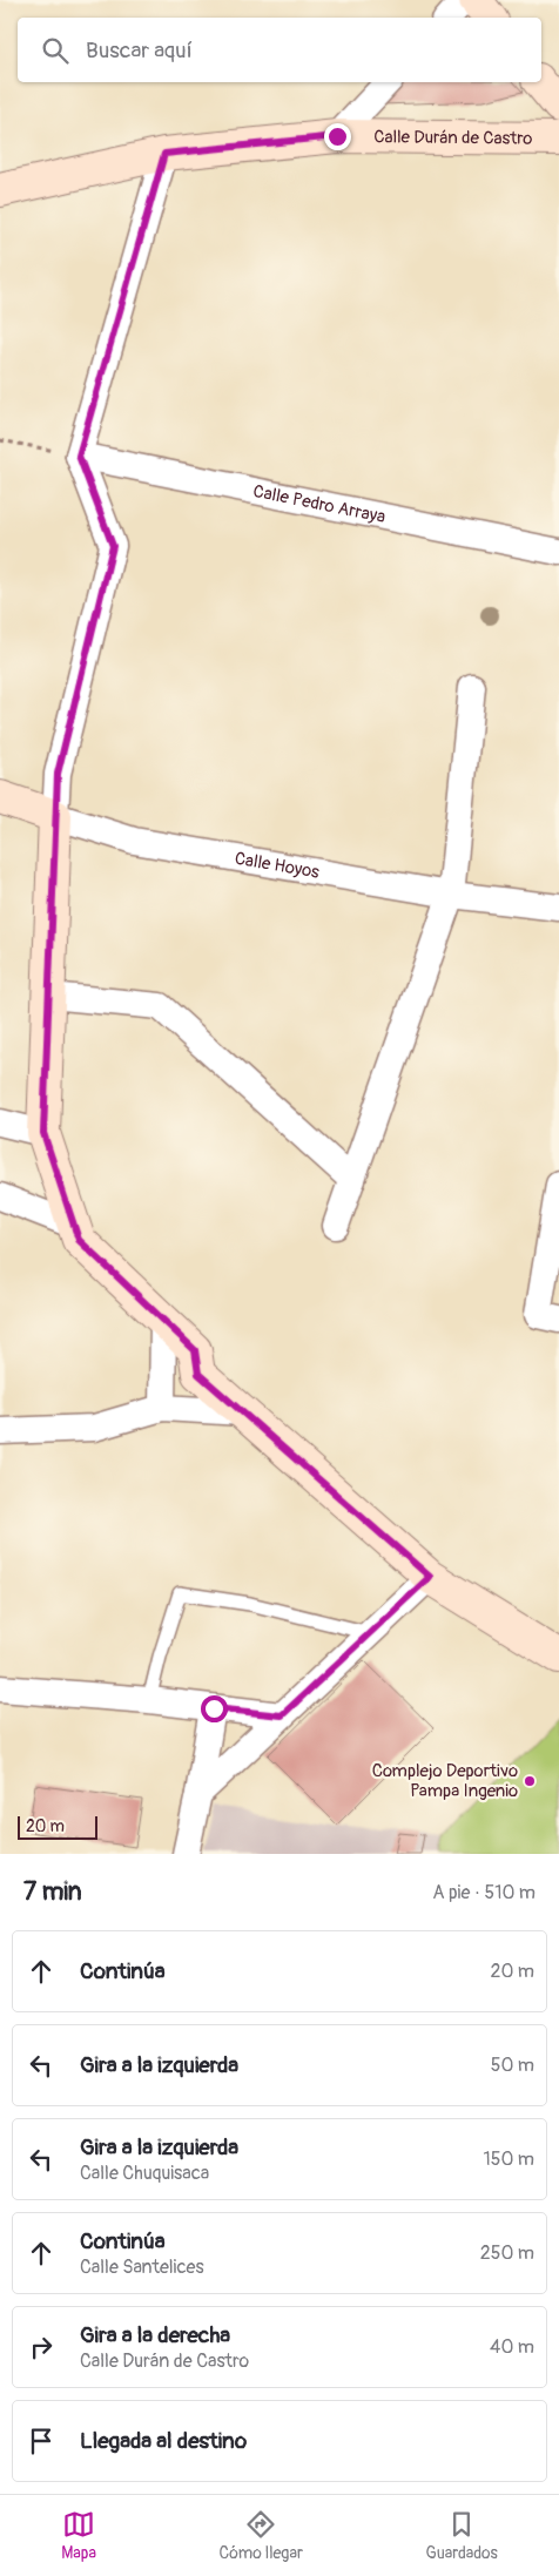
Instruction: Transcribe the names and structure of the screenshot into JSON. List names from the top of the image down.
{
  "streets": {
    "main road": ["Calle Durán de Castro", "Calle Hoyos"],
    "street": ["Calle Pedro Arraya"]
  },
  "places": ["Complejo Deportivo Pampa Ingenio"],
  "scale_bar": "20 m",
  "page": {
    "search": "Buscar aquí",
    "scale": "20 m",
    "heading": ["7 min", "A pie · 510 m"],
    "list": [
      ["Continúa", "20 m"],
      ["Gira a la izquierda", "50 m"],
      ["Gira a la izquierda", "Calle Chuquisaca", "150 m"],
      ["Continúa", "Calle Santelices", "250 m"],
      ["Gira a la derecha", "Calle Durán de Castro", "40 m"],
      "Llegada al destino"
    ],
    "nav": ["Mapa", "Cómo llegar", "Guardados"]
  }
}
